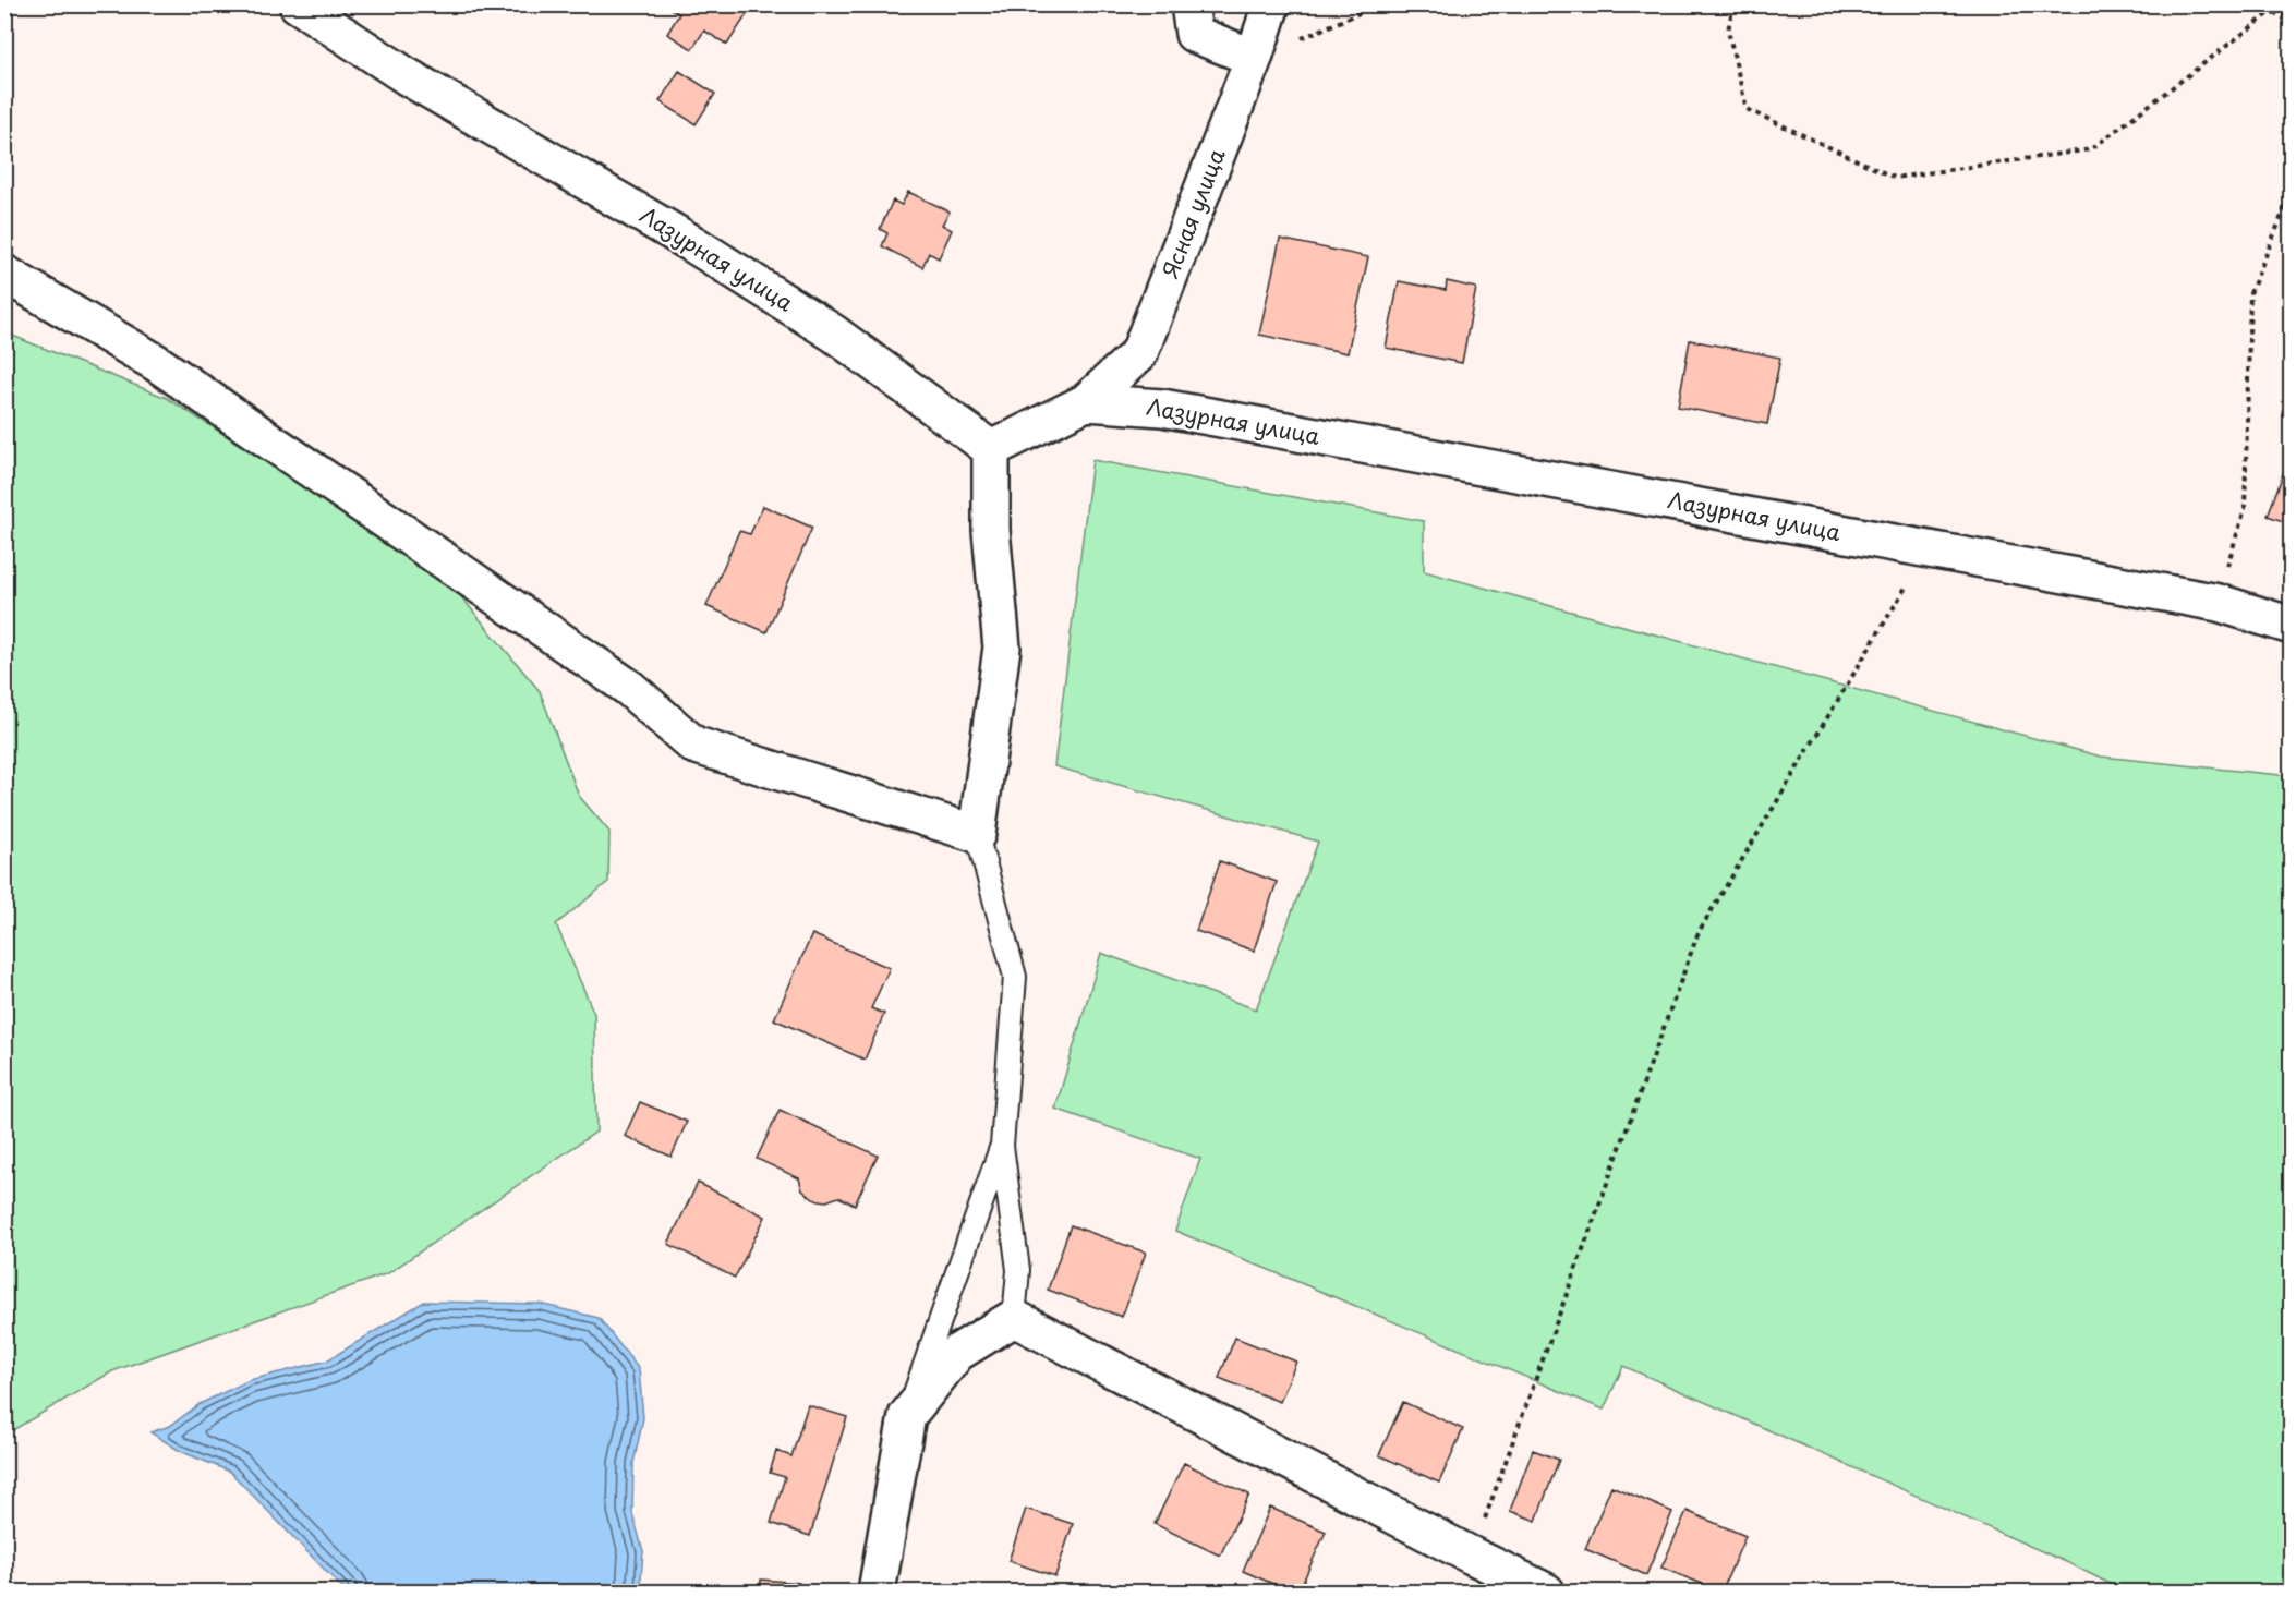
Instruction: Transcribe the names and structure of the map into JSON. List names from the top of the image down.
{
  "streets": {
    "street": ["Ясная улица", "Лазурная улица"]
  },
  "crossings": [
    ["Ясная улица", "Лазурная улица"]
  ]
}
